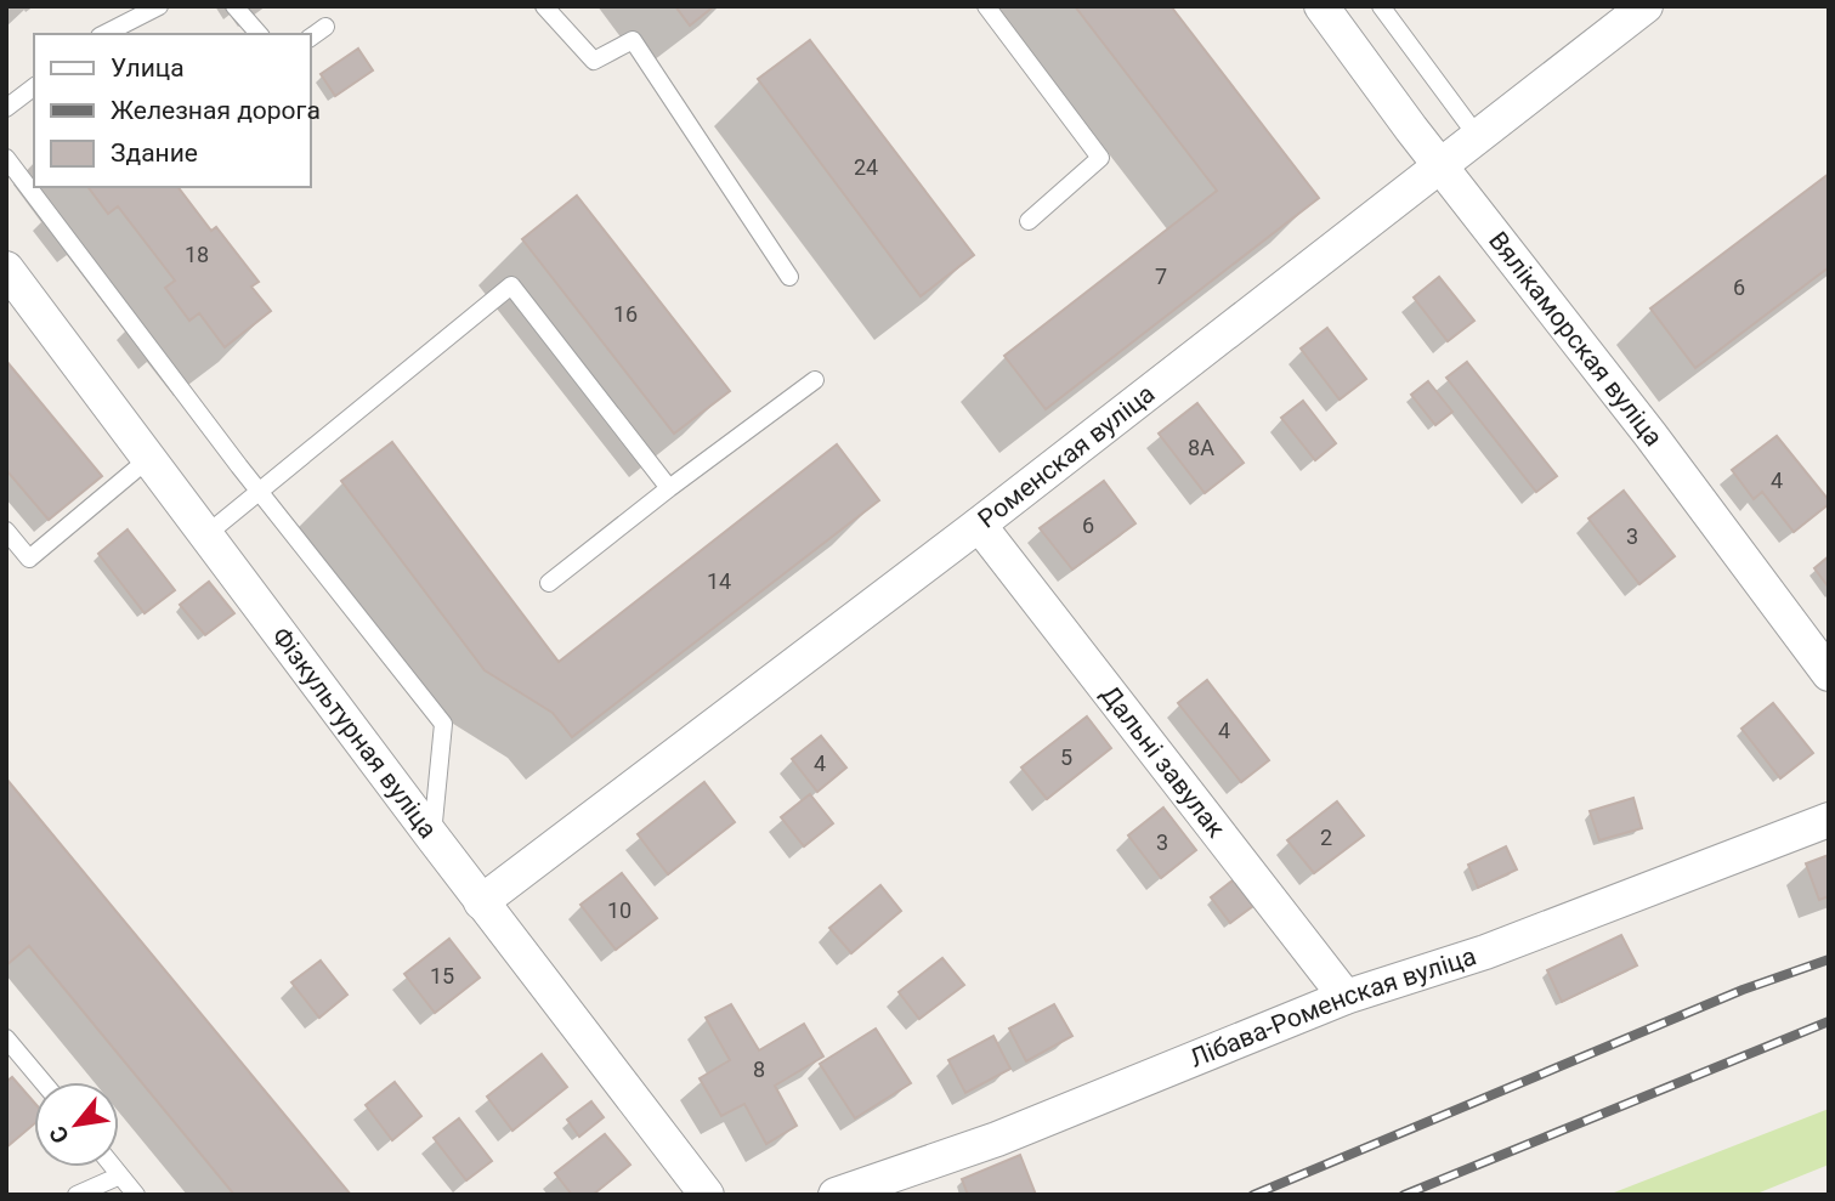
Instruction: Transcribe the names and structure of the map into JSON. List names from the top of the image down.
{
  "streets": {
    "street": [
      "Вялікаморская вуліца",
      "Роменская вуліца",
      "Фізкультурная вуліца",
      "Дальні завулак",
      "Лібава-Роменская вуліца"
    ]
  },
  "crossings": [
    ["Вялікаморская вуліца", "Роменская вуліца"],
    ["Роменская вуліца", "Фізкультурная вуліца"],
    ["Роменская вуліца", "Дальні завулак"],
    ["Дальні завулак", "Лібава-Роменская вуліца"]
  ],
  "house_numbers": [
    "24",
    "18",
    "7",
    "6",
    "16",
    "8А",
    "4",
    "6",
    "3",
    "14",
    "4",
    "5",
    "4",
    "2",
    "3",
    "10",
    "15",
    "8"
  ],
  "legend": ["Улица", "Железная дорога", "Здание"],
  "north": "bottom left"
}
